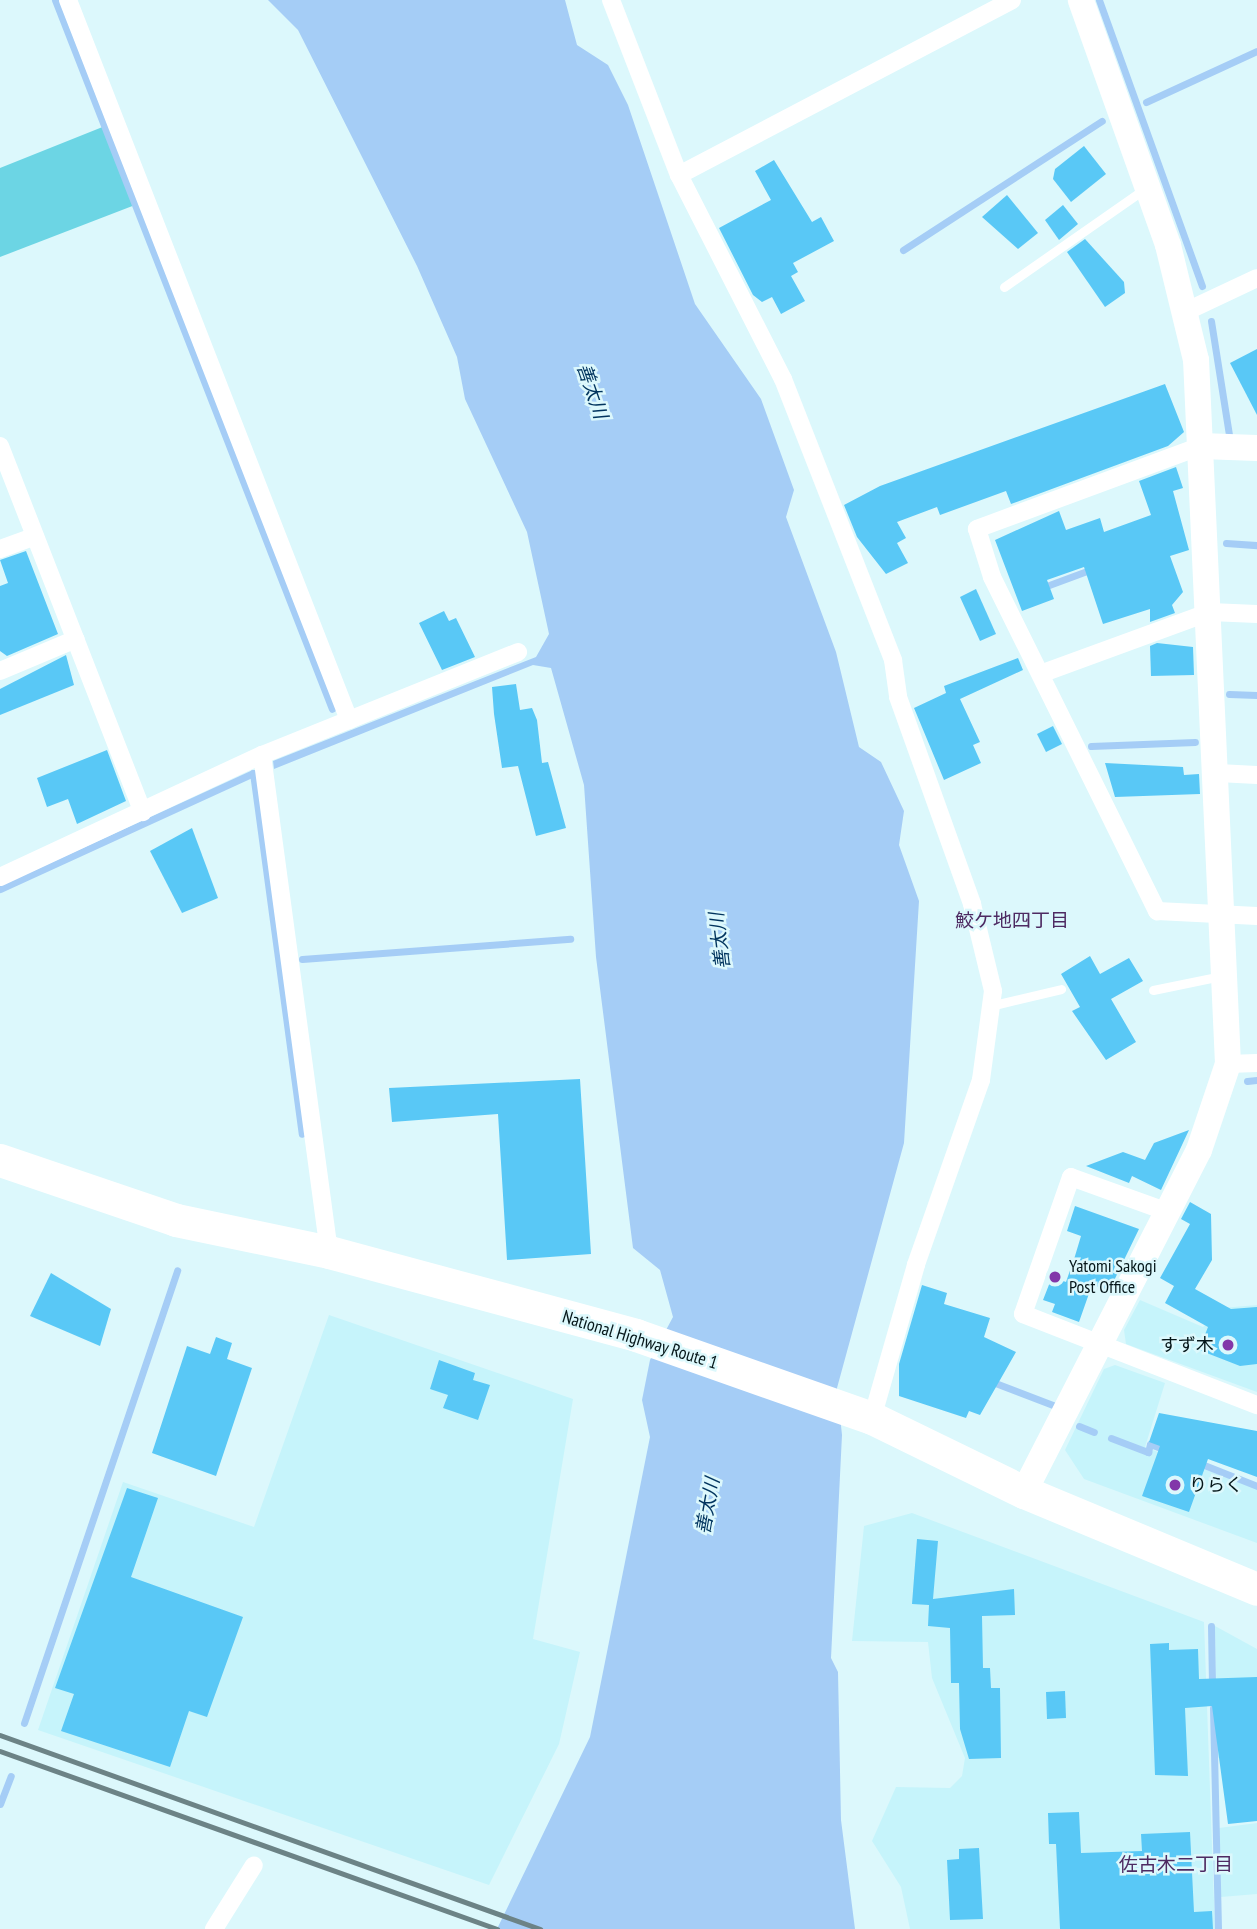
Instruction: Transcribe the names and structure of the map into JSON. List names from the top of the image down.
{
  "streets": {
    "highway": ["National Highway Route 1"]
  },
  "districts": ["鮫ケ地四丁目", "佐古木二丁目"],
  "water": ["善太川"],
  "places": ["Yatomi Sakogi Post Office", "すず木", "りらく"]
}
